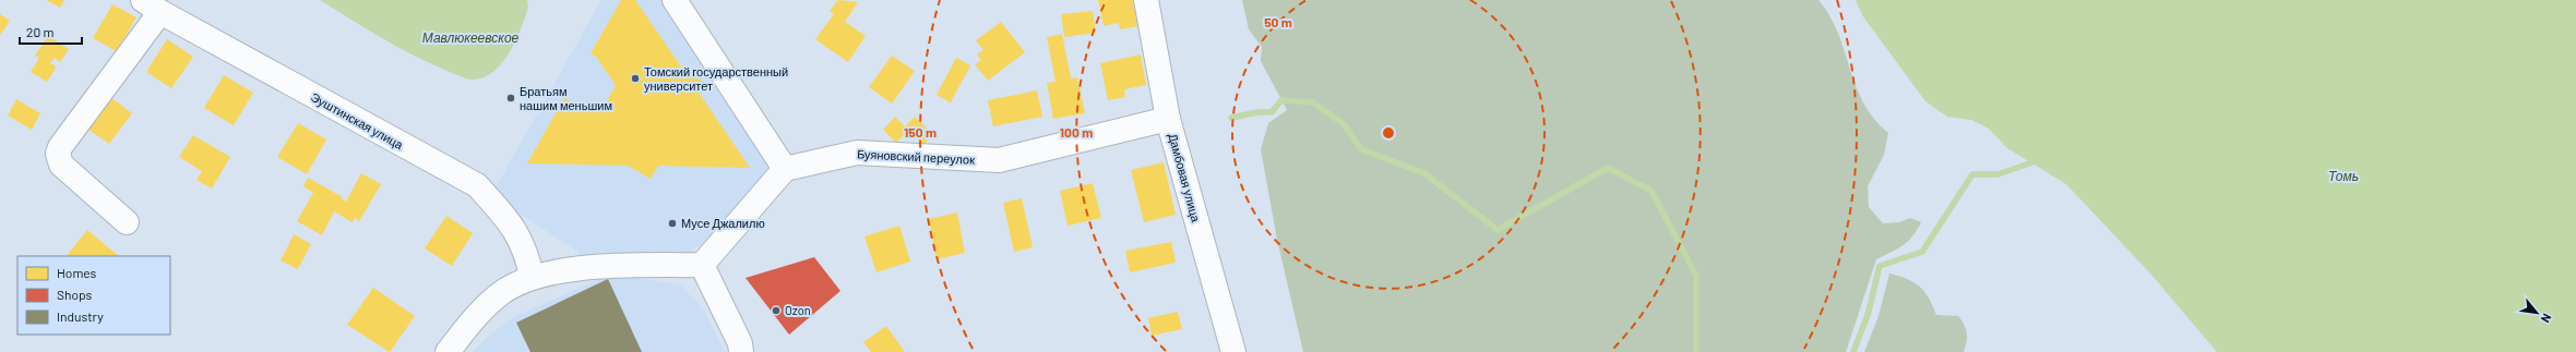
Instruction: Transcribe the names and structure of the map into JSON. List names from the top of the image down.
{
  "streets": {
    "street": ["Эуштинская улица", "Буяновский переулок", "Дамбовая улица"]
  },
  "crossings": [
    ["Буяновский переулок", "Дамбовая улица"]
  ],
  "water": ["Мавлюкеевское", "Томь"],
  "places": [
    "Томский государственный университет",
    "Братьям нашим меньшим",
    "Мусе Джалилю",
    "Ozon"
  ],
  "legend": ["Homes", "Shops", "Industry"],
  "scale_bar": "20 m",
  "north": "bottom right",
  "rings": ["50 m", "100 m", "150 m"]
}
